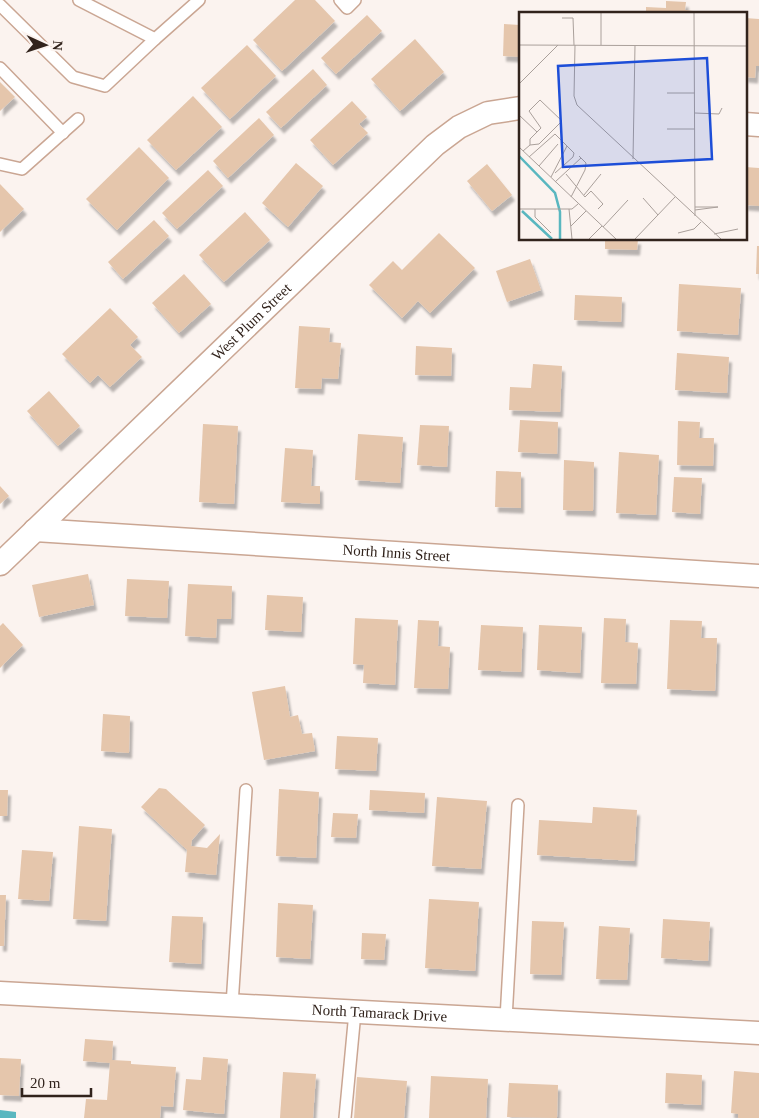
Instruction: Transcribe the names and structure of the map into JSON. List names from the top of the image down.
{
  "streets": {
    "street": ["West Plum Street", "North Innis Street", "North Tamarack Drive"]
  },
  "crossings": [
    ["West Plum Street", "North Innis Street"]
  ],
  "scale_bar": "20 m",
  "north": "right"
}
